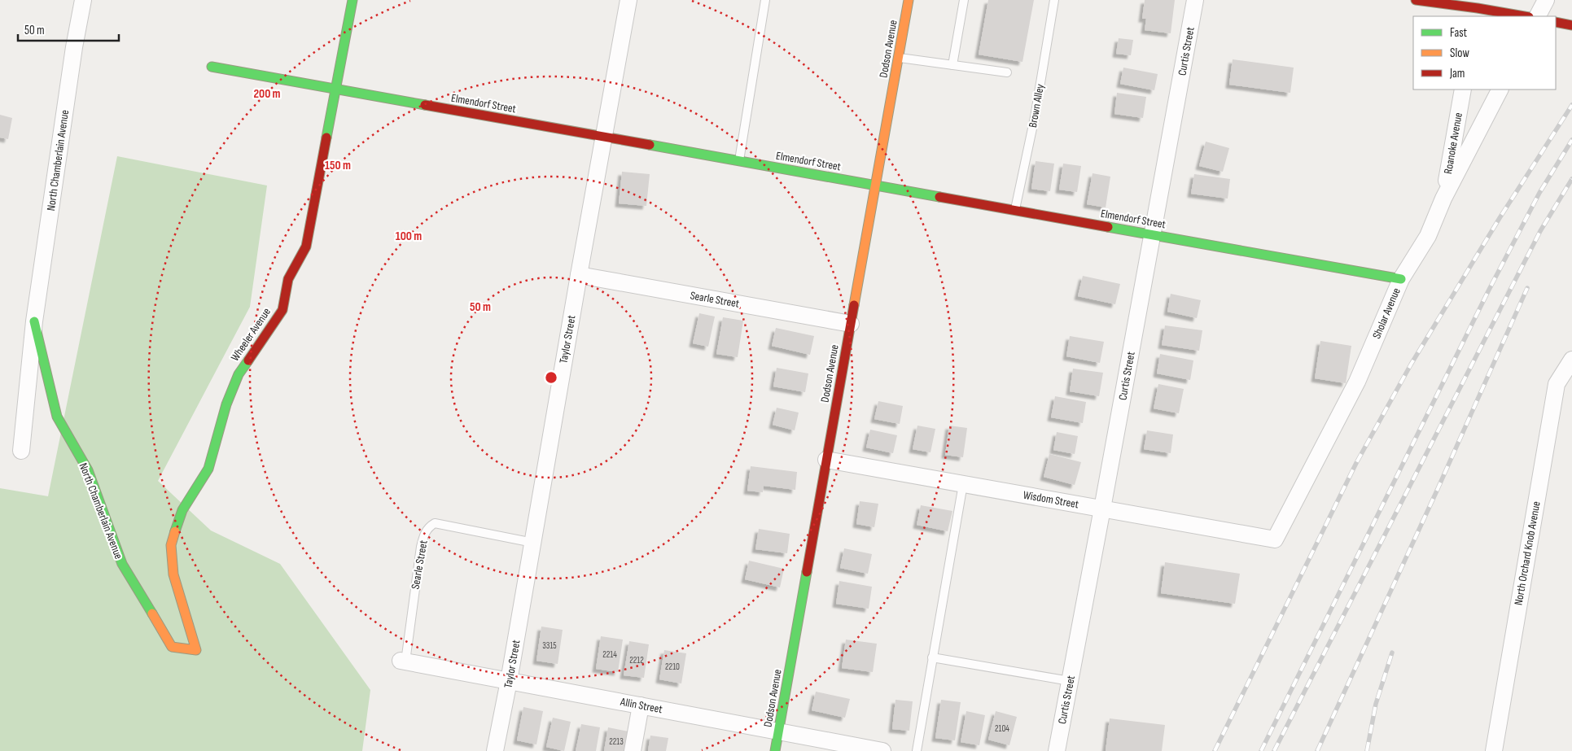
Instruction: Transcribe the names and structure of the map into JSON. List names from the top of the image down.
{
  "streets": {
    "street": [
      "Dodson Avenue",
      "Curtis Street",
      "Elmendorf Street",
      "Roanoke Avenue",
      "North Chamberlain Avenue",
      "Searle Street",
      "Sholar Avenue",
      "Wheeler Avenue",
      "Taylor Street",
      "Wisdom Street",
      "North Orchard Knob Avenue",
      "Allin Street"
    ],
    "lane": ["Brown Alley"]
  },
  "crossings": [
    ["Dodson Avenue", "Elmendorf Street"],
    ["Dodson Avenue", "Searle Street"],
    ["Dodson Avenue", "Wisdom Street"],
    ["Dodson Avenue", "Allin Street"],
    ["Curtis Street", "Elmendorf Street"],
    ["Curtis Street", "Wisdom Street"],
    ["Elmendorf Street", "Brown Alley"],
    ["Elmendorf Street", "Sholar Avenue"],
    ["Elmendorf Street", "Wheeler Avenue"],
    ["Elmendorf Street", "Taylor Street"],
    ["Roanoke Avenue", "Sholar Avenue"],
    ["North Chamberlain Avenue", "Wheeler Avenue"],
    ["Searle Street", "Taylor Street"],
    ["Searle Street", "Allin Street"],
    ["Sholar Avenue", "Wisdom Street"],
    ["Taylor Street", "Allin Street"]
  ],
  "house_numbers": [
    "3315",
    "2214",
    "2212",
    "2210",
    "2104",
    "2213"
  ],
  "legend": ["Fast", "Slow", "Jam"],
  "scale_bar": "50 m",
  "rings": [
    "200 m",
    "150 m",
    "100 m",
    "50 m"
  ]
}
